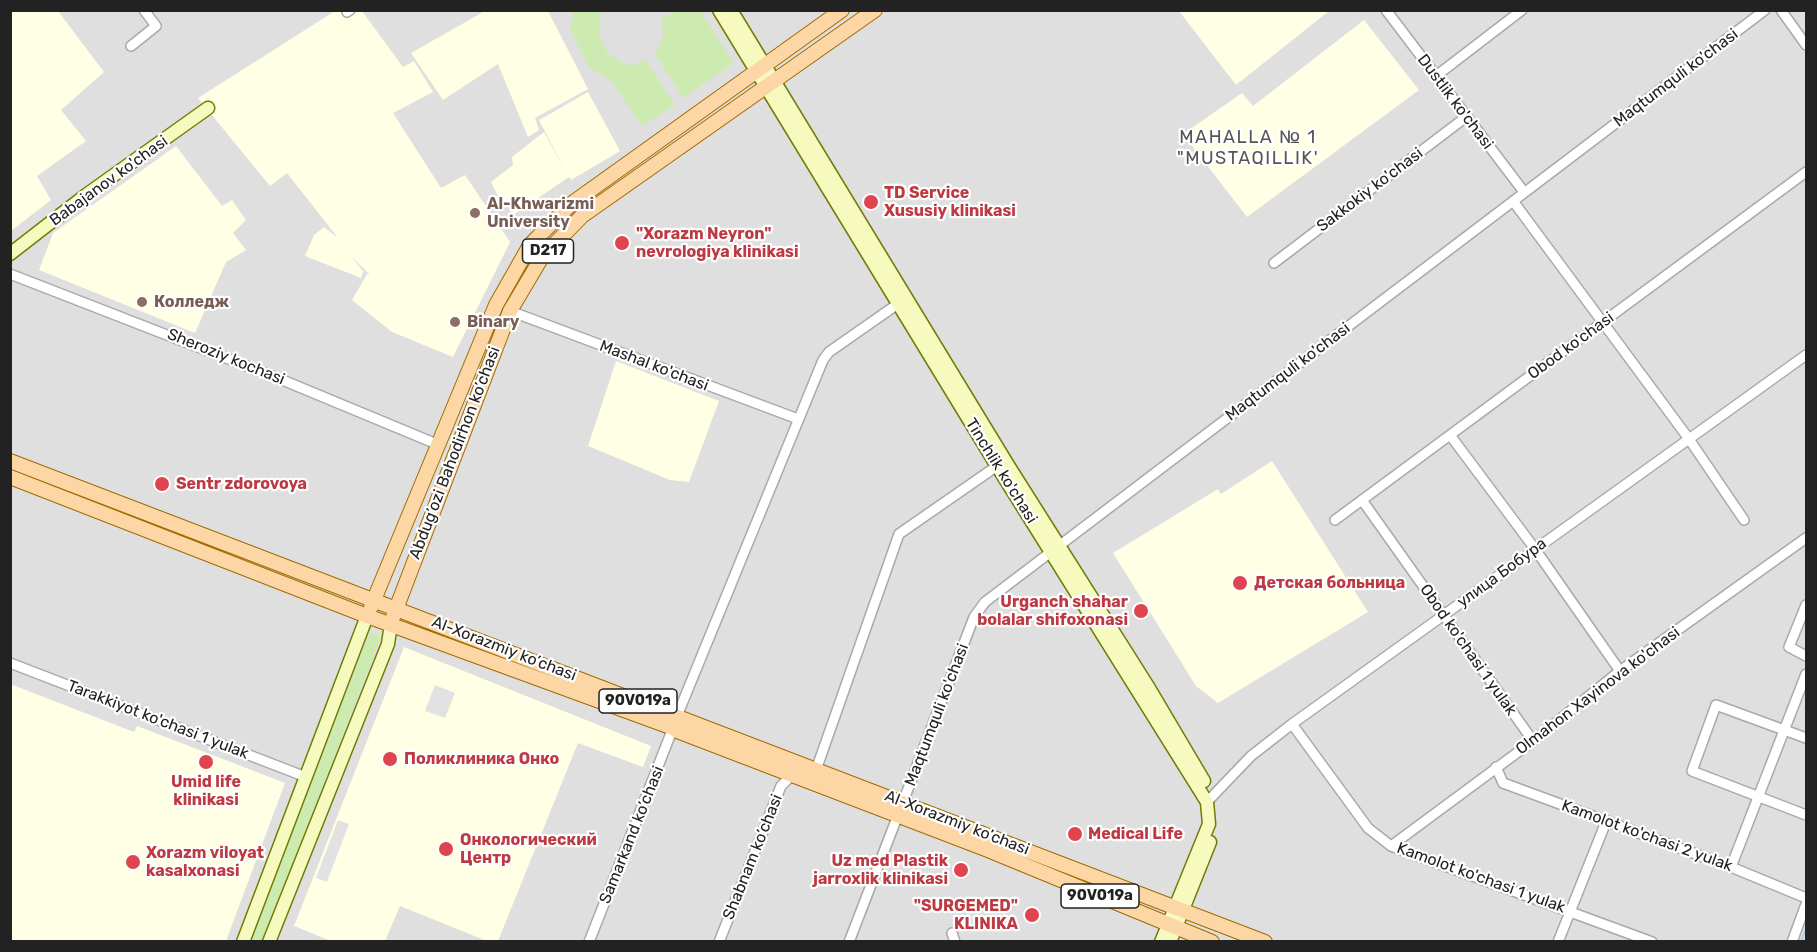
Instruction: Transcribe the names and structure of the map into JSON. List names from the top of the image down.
{
  "streets": {
    "main road": [
      "Babajanov ko'chasi",
      "D217",
      "Abdug’ozi Bahodirhon ko’chasi",
      "Tinchlik ko'chasi",
      "Al-Xorazmiy ko’chasi",
      "90V019a"
    ],
    "street": [
      "Maqtumquli ko'chasi",
      "Dustlik ko'chasi",
      "Sakkokiy ko'chasi",
      "Obod ko'chasi",
      "Sheroziy kochasi",
      "Mashal ko'chasi",
      "улица Бобура",
      "Obod ko'chasi 1 yulak",
      "Olmahon Xayinova ko'chasi",
      "Tarakkiyot ko'chasi 1 yulak",
      "Samarkand ko’chasi",
      "Kamolot ko'chasi 2 yulak",
      "Shabnam ko’chasi",
      "Kamolot ko'chasi 1 yulak"
    ]
  },
  "crossings": [
    ["Maqtumquli ko'chasi", "Dustlik ko'chasi"],
    ["Maqtumquli ko'chasi", "Tinchlik ko'chasi"],
    ["Maqtumquli ko'chasi", "Al-Xorazmiy ko’chasi"],
    ["Dustlik ko'chasi", "Sakkokiy ko'chasi"],
    ["Obod ko'chasi", "Obod ko'chasi 1 yulak"],
    ["Sheroziy kochasi", "Abdug’ozi Bahodirhon ko’chasi"],
    ["Mashal ko'chasi", "Abdug’ozi Bahodirhon ko’chasi"],
    ["Mashal ko'chasi", "Samarkand ko’chasi"],
    ["Abdug’ozi Bahodirhon ko’chasi", "Tinchlik ko'chasi"],
    ["Abdug’ozi Bahodirhon ko’chasi", "Al-Xorazmiy ko’chasi"],
    ["Abdug’ozi Bahodirhon ko’chasi", "Tarakkiyot ko'chasi 1 yulak"],
    ["Tinchlik ko'chasi", "улица Бобура"],
    ["Tinchlik ko'chasi", "Al-Xorazmiy ko’chasi"],
    ["Tinchlik ko'chasi", "Samarkand ko’chasi"],
    ["улица Бобура", "Obod ko'chasi 1 yulak"],
    ["улица Бобура", "Kamolot ko'chasi 1 yulak"],
    ["Al-Xorazmiy ko’chasi", "Samarkand ko’chasi"],
    ["Al-Xorazmiy ko’chasi", "Shabnam ko’chasi"],
    ["Obod ko'chasi 1 yulak", "Olmahon Xayinova ko'chasi"],
    ["Olmahon Xayinova ko'chasi", "Kamolot ko'chasi 2 yulak"],
    ["Olmahon Xayinova ko'chasi", "Kamolot ko'chasi 1 yulak"]
  ],
  "districts": ["MAHALLA № 1 \"MUSTAQILLIK'"],
  "places": [
    "TD Service Xususiy klinikasi",
    "Al-Khwarizmi University",
    "\"Xorazm Neyron\" nevrologiya klinikasi",
    "Колледж",
    "Binary",
    "Sentr zdorovoya",
    "Детская больница",
    "Urganch shahar bolalar shifoxonasi",
    "Поликлиника Онко",
    "Umid life klinikasi",
    "Medical Life",
    "Онкологический Центр",
    "Xorazm viloyat kasalxonasi",
    "Uz med Plastik jarroxlik klinikasi",
    "\"SURGEMED\" KLINIKA"
  ]
}
